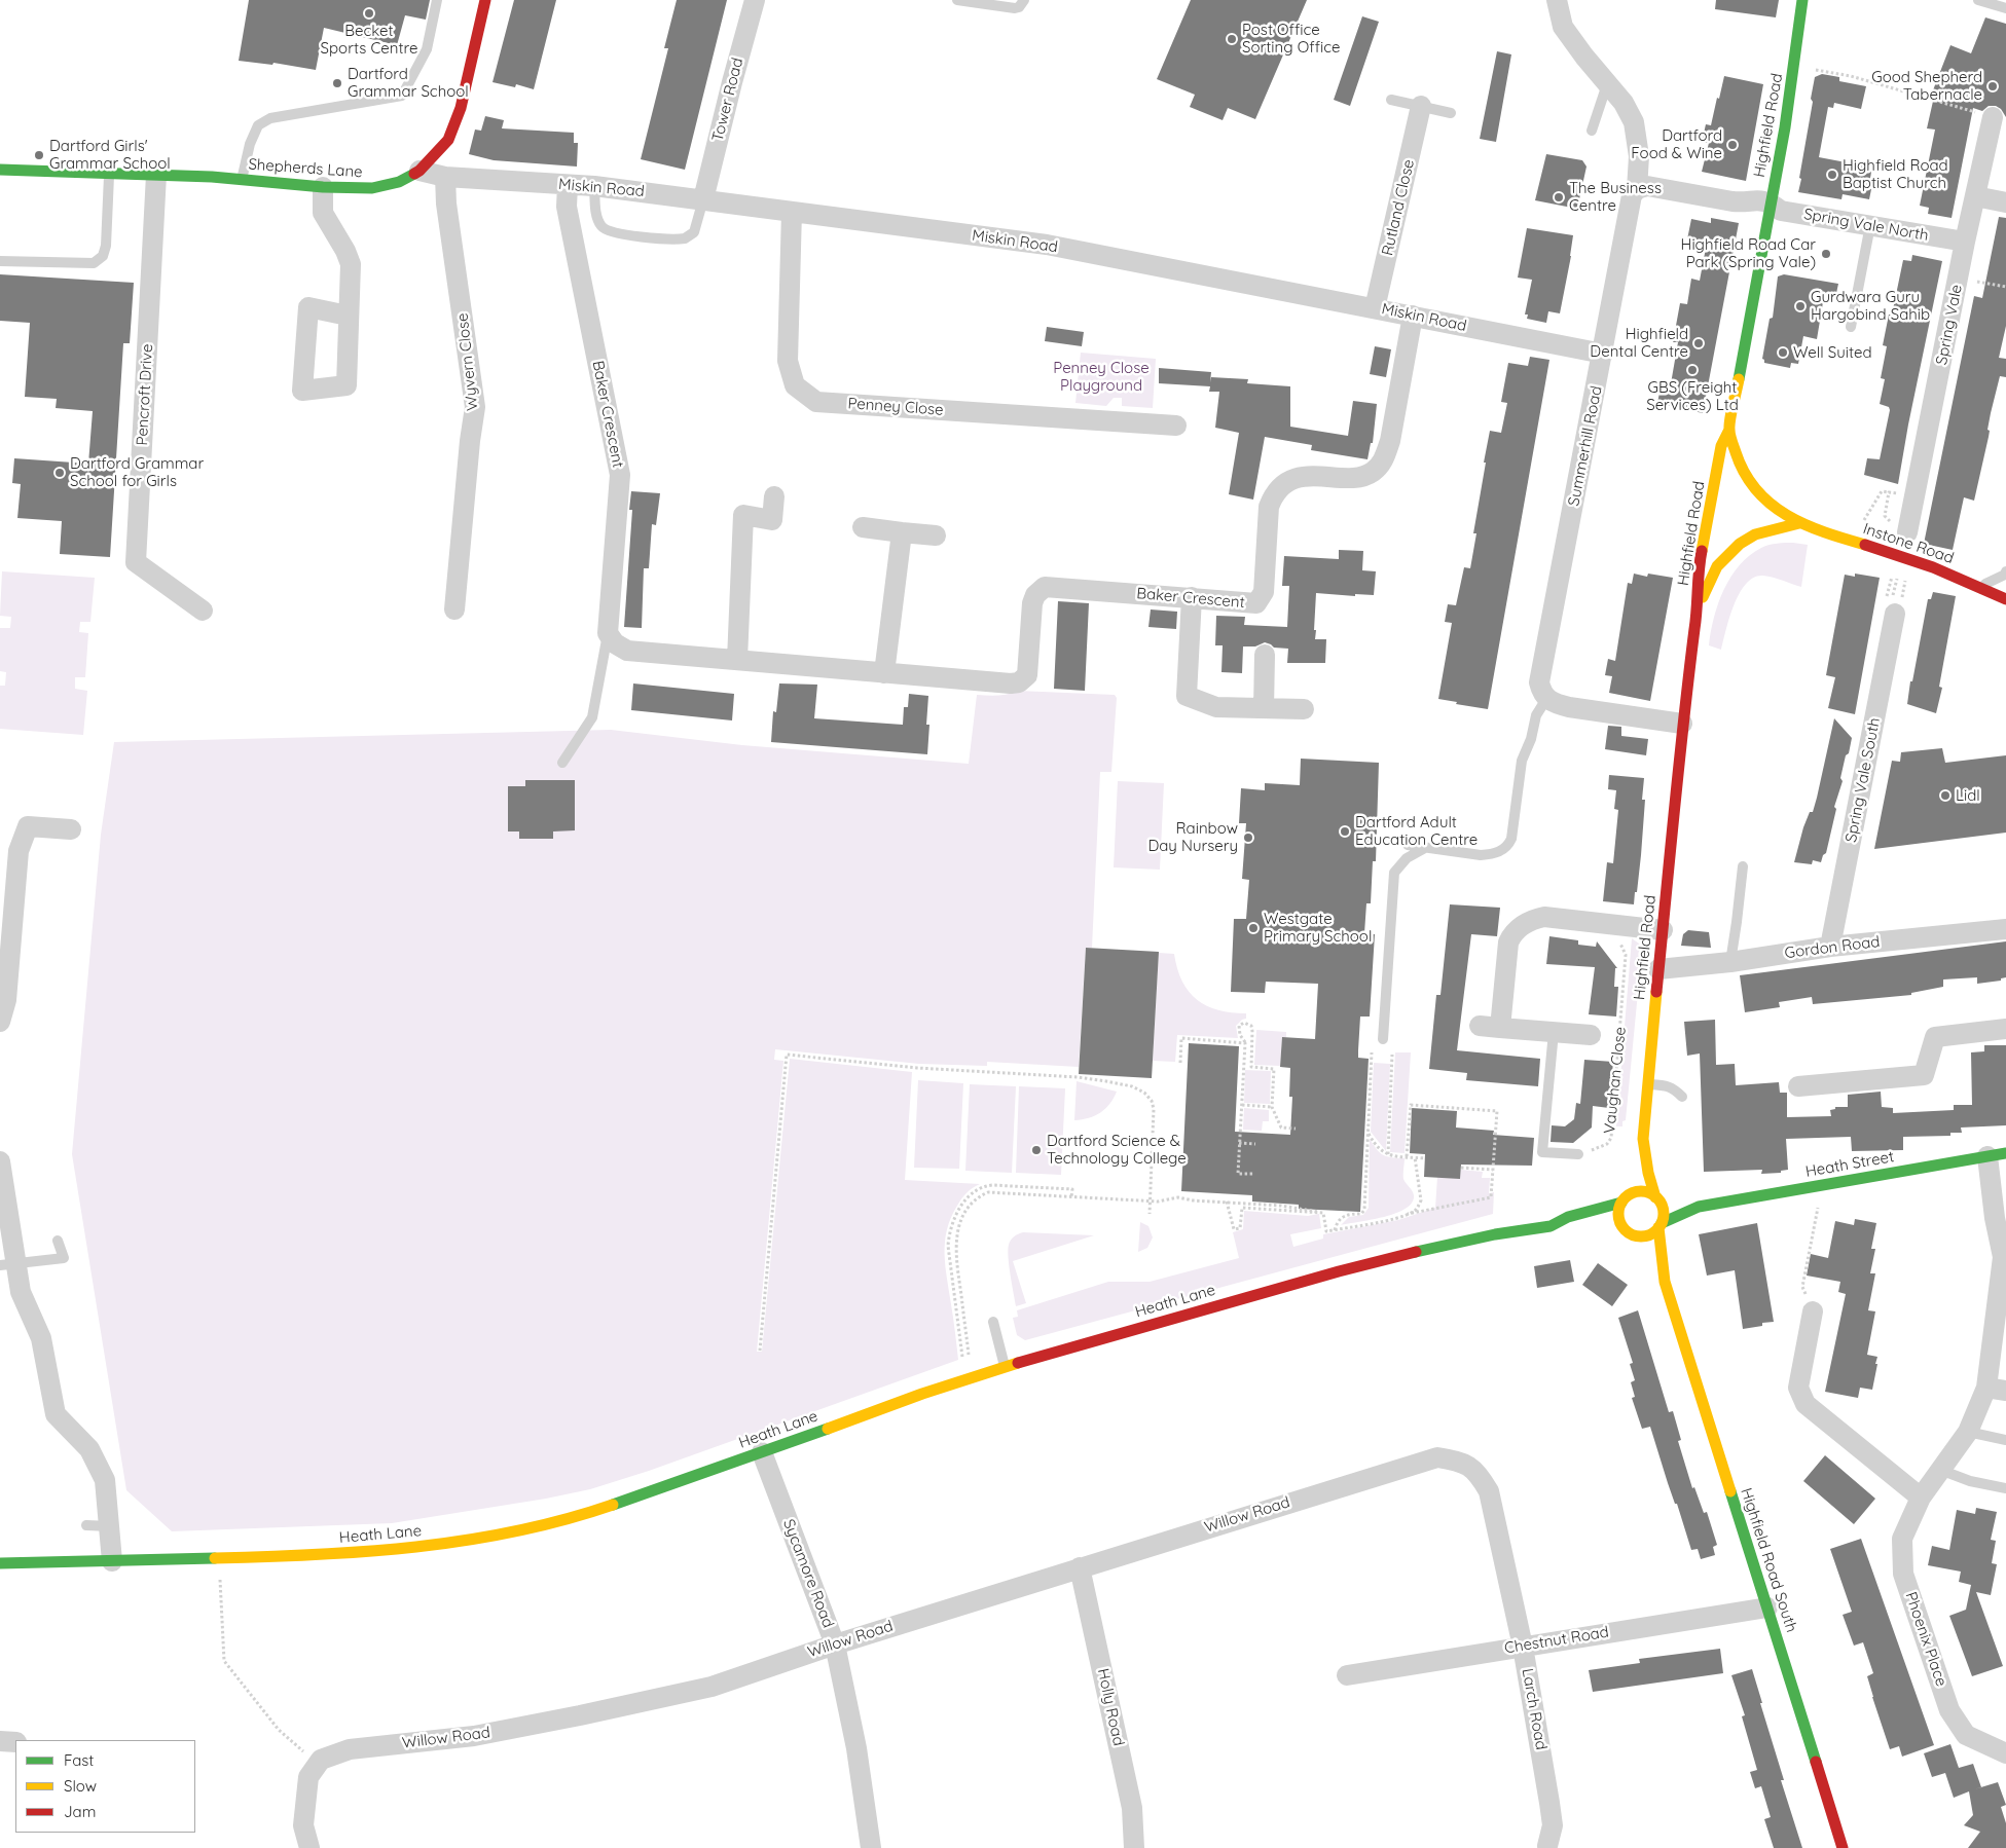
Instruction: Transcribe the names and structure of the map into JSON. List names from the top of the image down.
{
  "streets": {
    "street": [
      "Tower Road",
      "Highfield Road",
      "Shepherds Lane",
      "Miskin Road",
      "Rutland Close",
      "Spring Vale North",
      "Spring Vale",
      "Wyvern Close",
      "Pencroft Drive",
      "Penney Close",
      "Baker Crescent",
      "Summerhill Road",
      "Instone Road",
      "Spring Vale South",
      "Gordon Road",
      "Vaughan Close",
      "Heath Street",
      "Heath Lane",
      "Willow Road",
      "Highfield Road South",
      "Sycamore Road",
      "Phoenix Place",
      "Chestnut Road",
      "Holly Road",
      "Larch Road"
    ]
  },
  "crossings": [
    ["Tower Road", "Miskin Road"],
    ["Highfield Road", "Spring Vale North"],
    ["Highfield Road", "Instone Road"],
    ["Highfield Road", "Gordon Road"],
    ["Highfield Road", "Heath Street"],
    ["Highfield Road", "Heath Lane"],
    ["Highfield Road", "Highfield Road South"],
    ["Shepherds Lane", "Miskin Road"],
    ["Shepherds Lane", "Pencroft Drive"],
    ["Miskin Road", "Rutland Close"],
    ["Miskin Road", "Wyvern Close"],
    ["Miskin Road", "Penney Close"],
    ["Miskin Road", "Baker Crescent"],
    ["Miskin Road", "Summerhill Road"],
    ["Spring Vale North", "Spring Vale"],
    ["Spring Vale South", "Gordon Road"],
    ["Heath Street", "Heath Lane"],
    ["Heath Street", "Highfield Road South"],
    ["Heath Street", "Phoenix Place"],
    ["Heath Lane", "Highfield Road South"],
    ["Heath Lane", "Sycamore Road"],
    ["Willow Road", "Sycamore Road"],
    ["Willow Road", "Holly Road"],
    ["Willow Road", "Larch Road"],
    ["Highfield Road South", "Chestnut Road"],
    ["Chestnut Road", "Larch Road"]
  ],
  "parks": ["Penney Close Playground"],
  "places": [
    "Becket Sports Centre",
    "Post Office Sorting Office",
    "Dartford Grammar School",
    "Good Shepherd Tabernacle",
    "Dartford Food & Wine",
    "Dartford Girls' Grammar School",
    "Highfield Road Baptist Church",
    "The Business Centre",
    "Highfield Road Car Park (Spring Vale)",
    "Gurdwara Guru Hargobind Sahib",
    "Highfield Dental Centre",
    "Well Suited",
    "GBS (Freight Services) Ltd",
    "Dartford Grammar School for Girls",
    "Lidl",
    "Dartford Adult Education Centre",
    "Rainbow Day Nursery",
    "Westgate Primary School",
    "Dartford Science & Technology College"
  ],
  "legend": ["Fast", "Slow", "Jam"]
}
